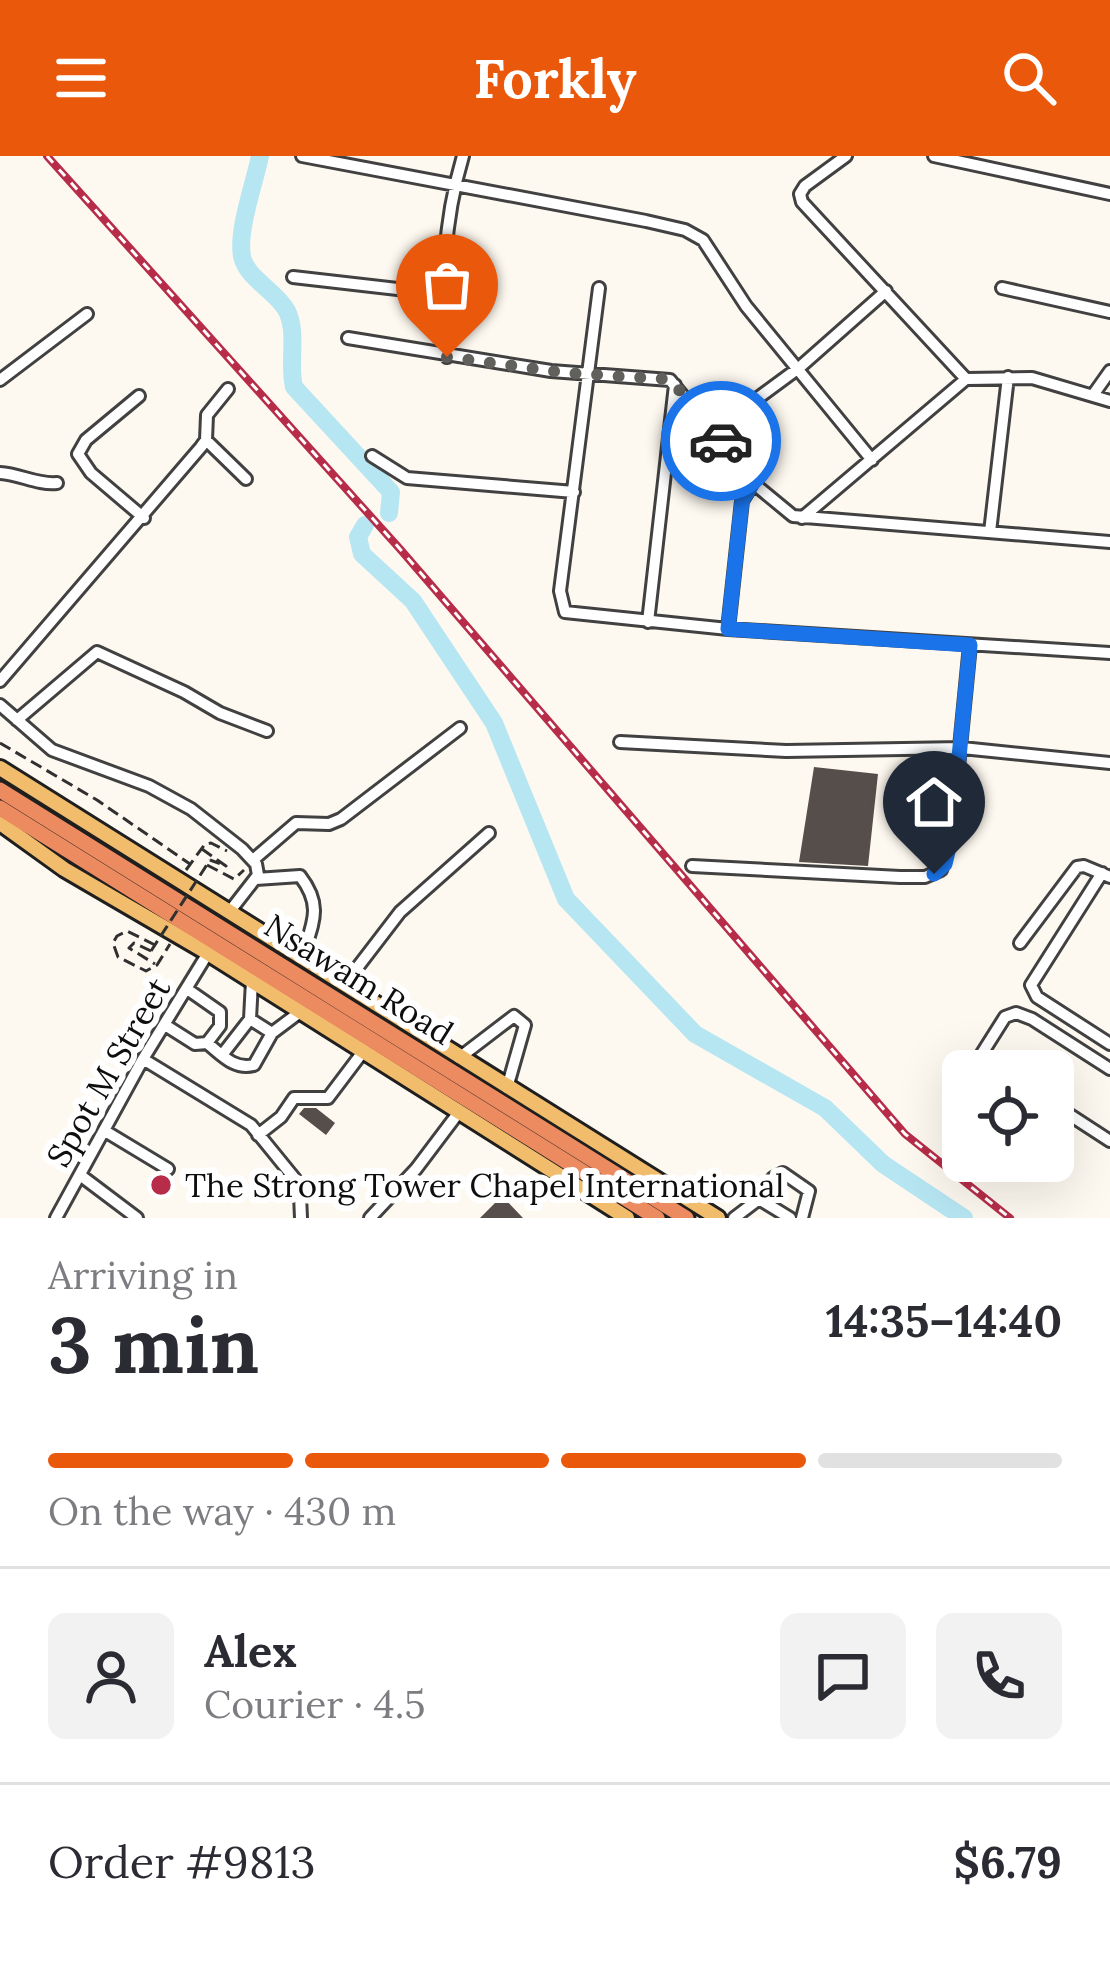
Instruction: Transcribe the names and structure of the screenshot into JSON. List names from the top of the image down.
{
  "streets": {
    "highway": ["Nsawam Road"],
    "street": ["Spot M Street"]
  },
  "places": ["The Strong Tower Chapel International"],
  "page": {
    "header": "Forkly",
    "heading": ["3 min", "Arriving in", "14:35–14:40"],
    "panel": [
      "Alex",
      "Courier · 4.5",
      "Order #9813",
      "$6.79"
    ],
    "bar": "On the way · 430 m"
  }
}
